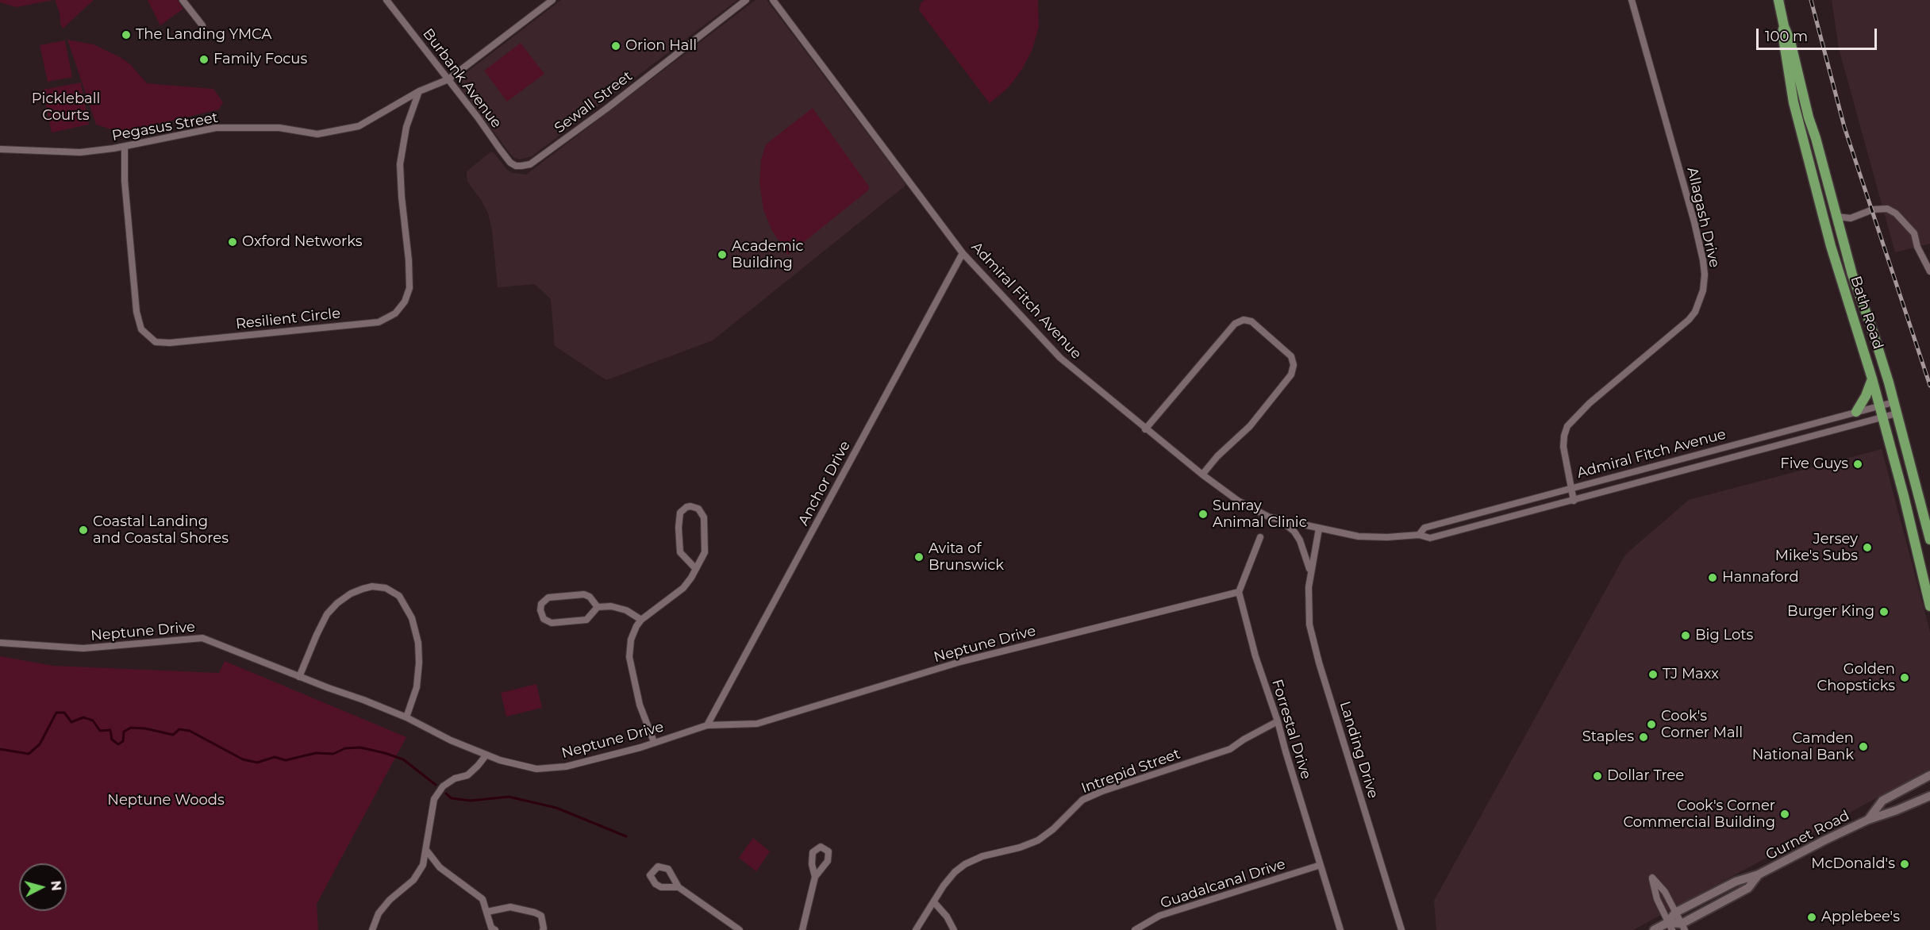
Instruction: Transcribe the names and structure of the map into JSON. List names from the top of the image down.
{
  "streets": {
    "main road": ["Bath Road", "Gurnet Road"],
    "street": [
      "Burbank Avenue",
      "Sewall Street",
      "Pegasus Street",
      "Allagash Drive",
      "Admiral Fitch Avenue",
      "Resilient Circle",
      "Anchor Drive",
      "Neptune Drive",
      "Forrestal Drive",
      "Landing Drive",
      "Intrepid Street",
      "Guadalcanal Drive"
    ]
  },
  "crossings": [
    ["Burbank Avenue", "Sewall Street"],
    ["Burbank Avenue", "Pegasus Street"],
    ["Pegasus Street", "Resilient Circle"],
    ["Allagash Drive", "Admiral Fitch Avenue"],
    ["Admiral Fitch Avenue", "Bath Road"],
    ["Admiral Fitch Avenue", "Anchor Drive"],
    ["Admiral Fitch Avenue", "Landing Drive"],
    ["Anchor Drive", "Neptune Drive"],
    ["Neptune Drive", "Forrestal Drive"],
    ["Forrestal Drive", "Intrepid Street"],
    ["Forrestal Drive", "Guadalcanal Drive"]
  ],
  "parks": ["Pickleball Courts", "Neptune Woods"],
  "places": [
    "The Landing YMCA",
    "Orion Hall",
    "Family Focus",
    "Oxford Networks",
    "Academic Building",
    "Five Guys",
    "Sunray Animal Clinic",
    "Coastal Landing and Coastal Shores",
    "Jersey Mike's Subs",
    "Avita of Brunswick",
    "Hannaford",
    "Burger King",
    "Big Lots",
    "TJ Maxx",
    "Golden Chopsticks",
    "Cook's Corner Mall",
    "Staples",
    "Camden National Bank",
    "Dollar Tree",
    "Cook's Corner Commercial Building",
    "McDonald's",
    "Applebee's"
  ],
  "scale_bar": "100 m",
  "north": "right"
}
